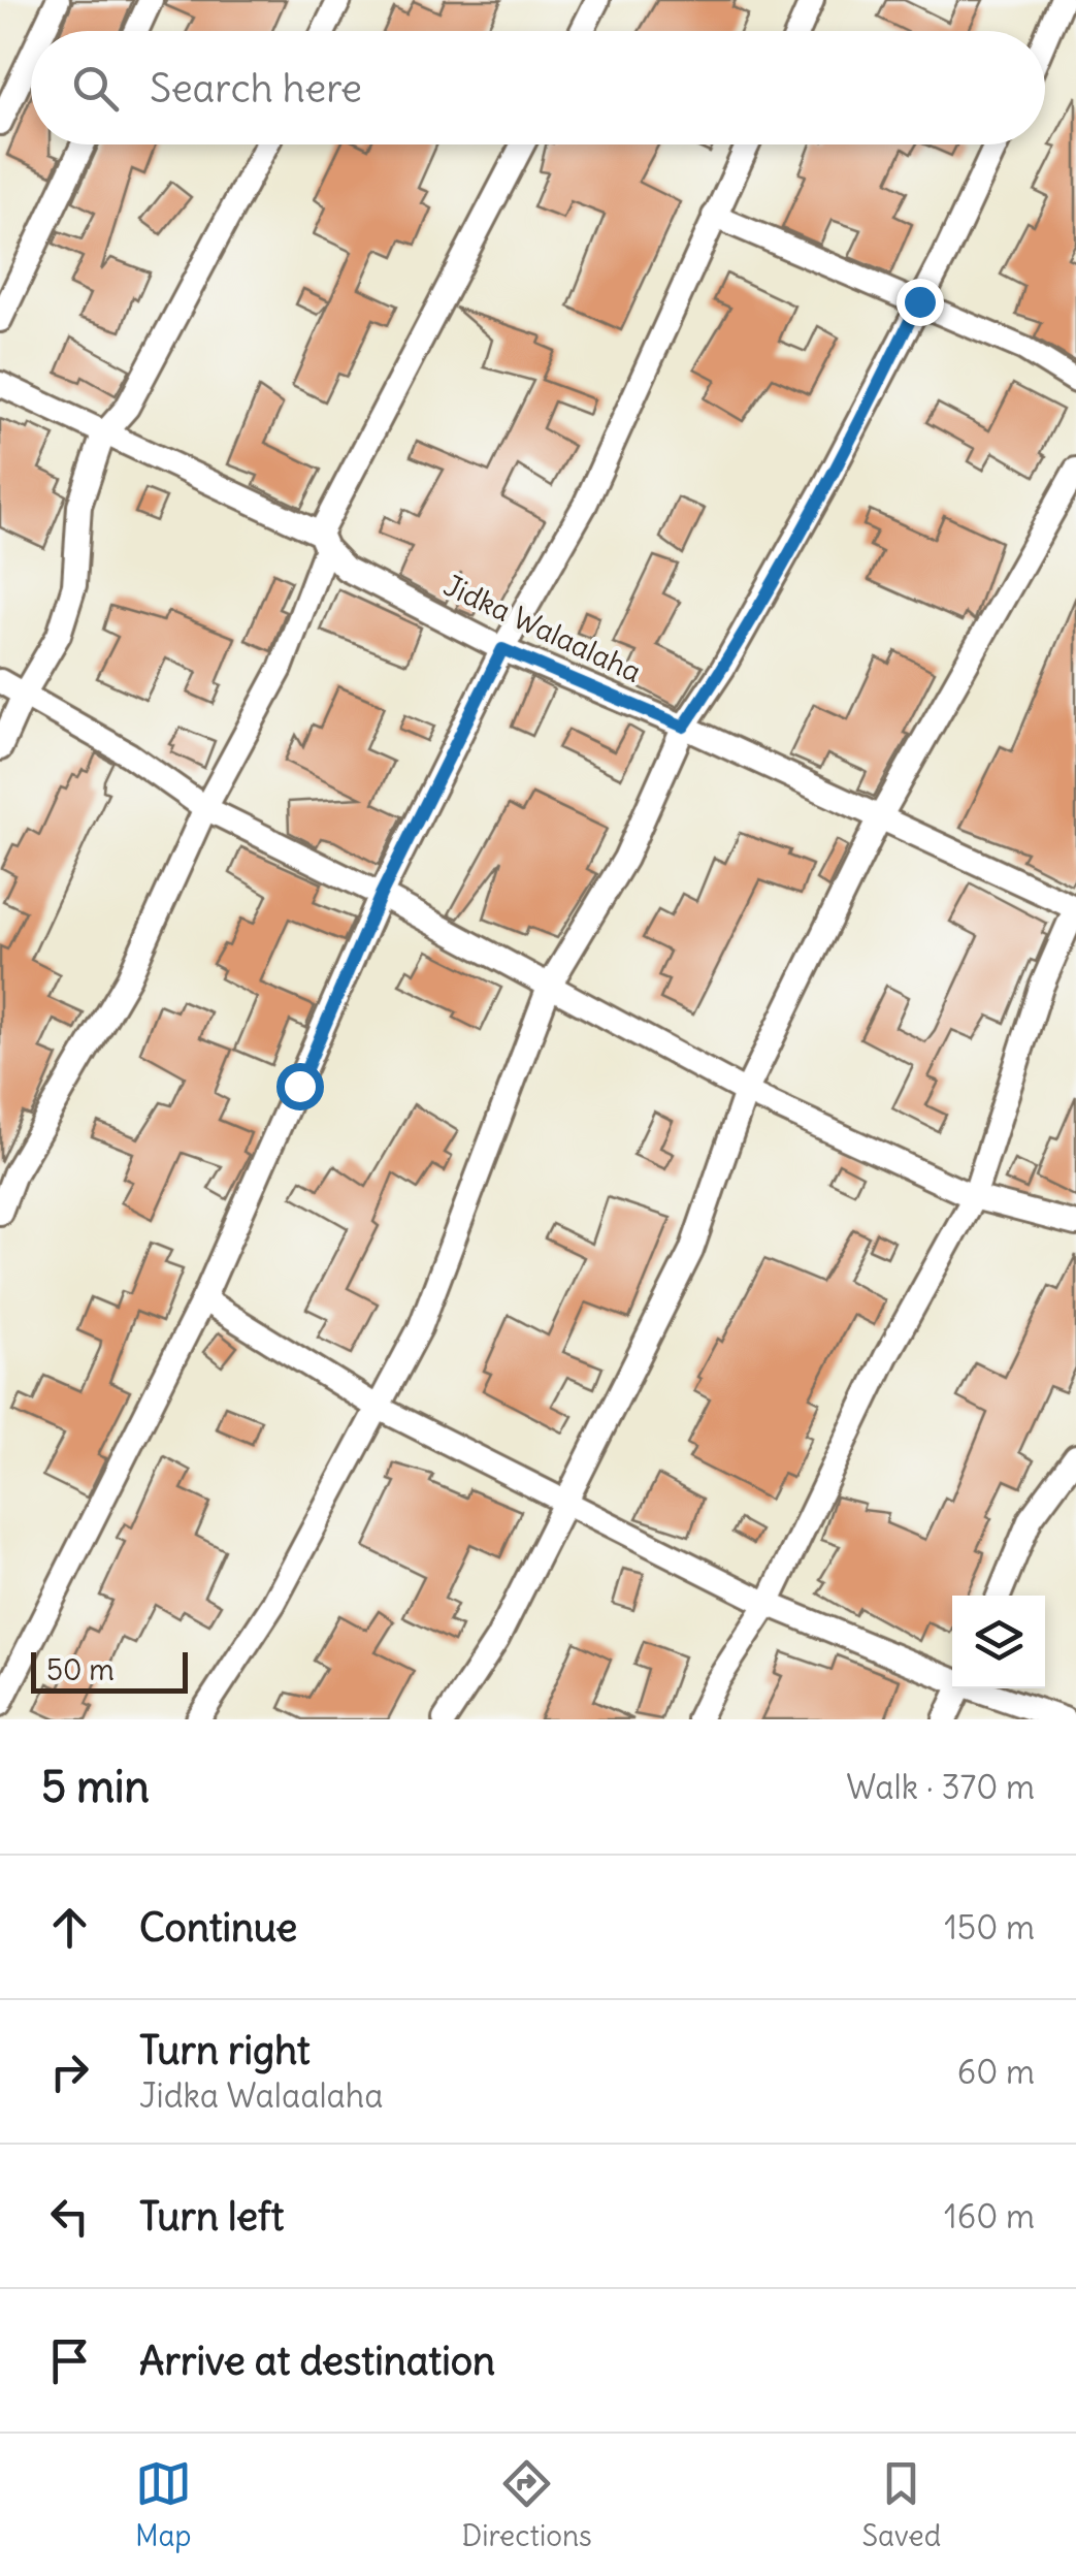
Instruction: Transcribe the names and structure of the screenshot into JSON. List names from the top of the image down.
{
  "streets": {
    "street": ["Jidka Walaalaha"]
  },
  "scale_bar": "50 m",
  "page": {
    "search": "Search here",
    "scale": "50 m",
    "heading": ["5 min", "Walk · 370 m"],
    "list": [
      ["Continue", "150 m"],
      ["Turn right", "Jidka Walaalaha", "60 m"],
      ["Turn left", "160 m"],
      "Arrive at destination"
    ],
    "nav": ["Map", "Directions", "Saved"]
  }
}
